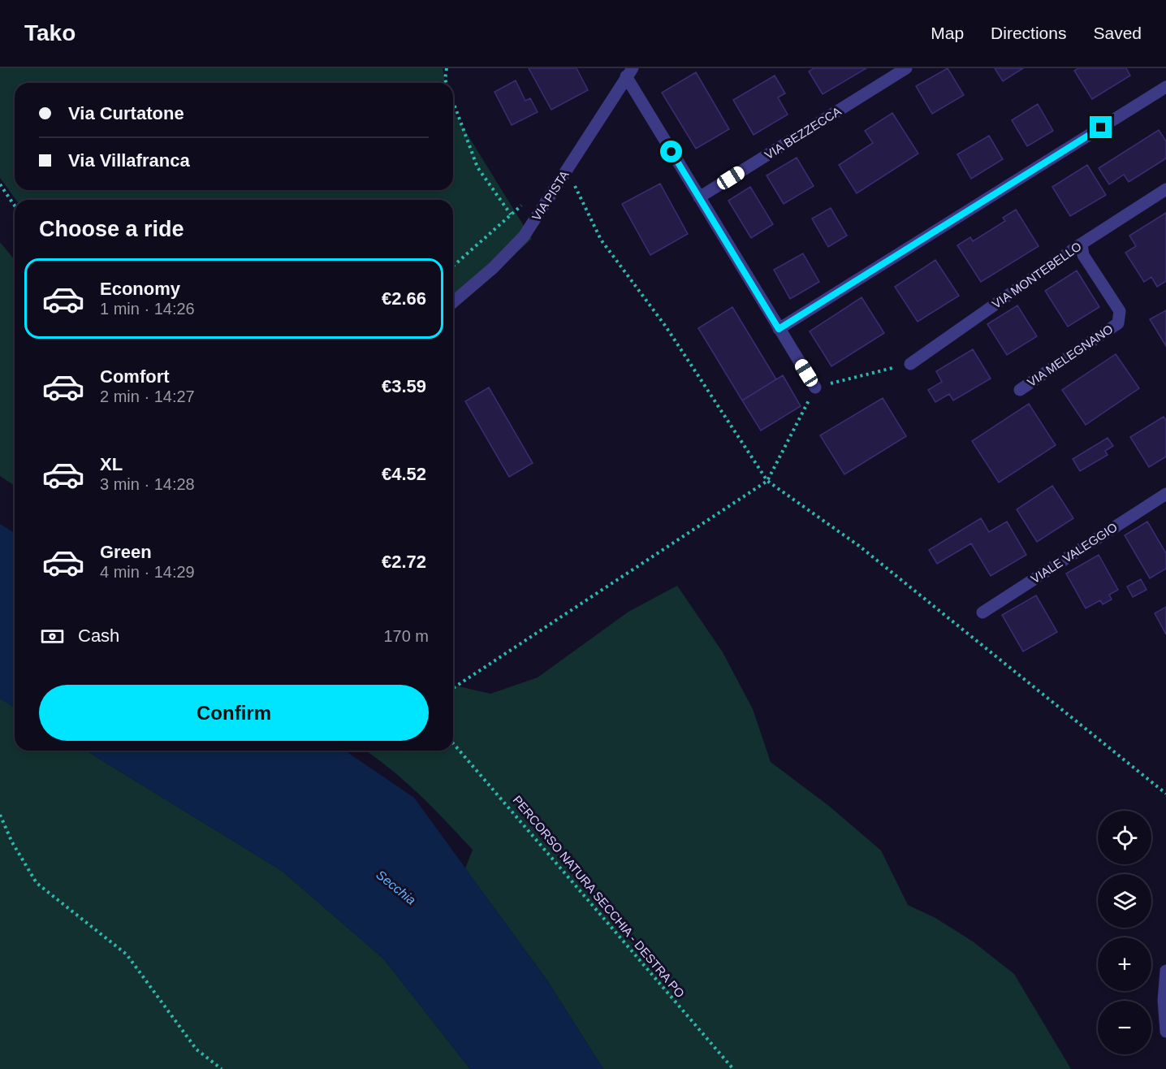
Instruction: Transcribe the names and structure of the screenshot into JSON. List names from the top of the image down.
{
  "streets": {
    "street": [
      "VIA BEZZECCA",
      "VIA PISTA",
      "VIA MONTEBELLO",
      "VIA MELEGNANO",
      "VIALE VALEGGIO"
    ],
    "path": ["PERCORSO NATURA SECCHIA - DESTRA PO"]
  },
  "crossings": [
    ["VIA MONTEBELLO", "VIA MELEGNANO"]
  ],
  "water": ["Secchia"],
  "page": {
    "header": "Tako",
    "nav": ["Map", "Directions", "Saved"],
    "banner": ["Via Curtatone", "Via Villafranca"],
    "heading": "Choose a ride",
    "list": [
      {
        "name": "Economy",
        "note": "1 min · 14:26",
        "value": "€2.66"
      },
      {
        "name": "Comfort",
        "note": "2 min · 14:27",
        "value": "€3.59"
      },
      {
        "name": "XL",
        "note": "3 min · 14:28",
        "value": "€4.52"
      },
      {
        "name": "Green",
        "note": "4 min · 14:29",
        "value": "€2.72"
      }
    ],
    "pay": ["Cash", "170 m"],
    "buttons": "Confirm",
    "map_buttons": ["+", "−"]
  }
}
